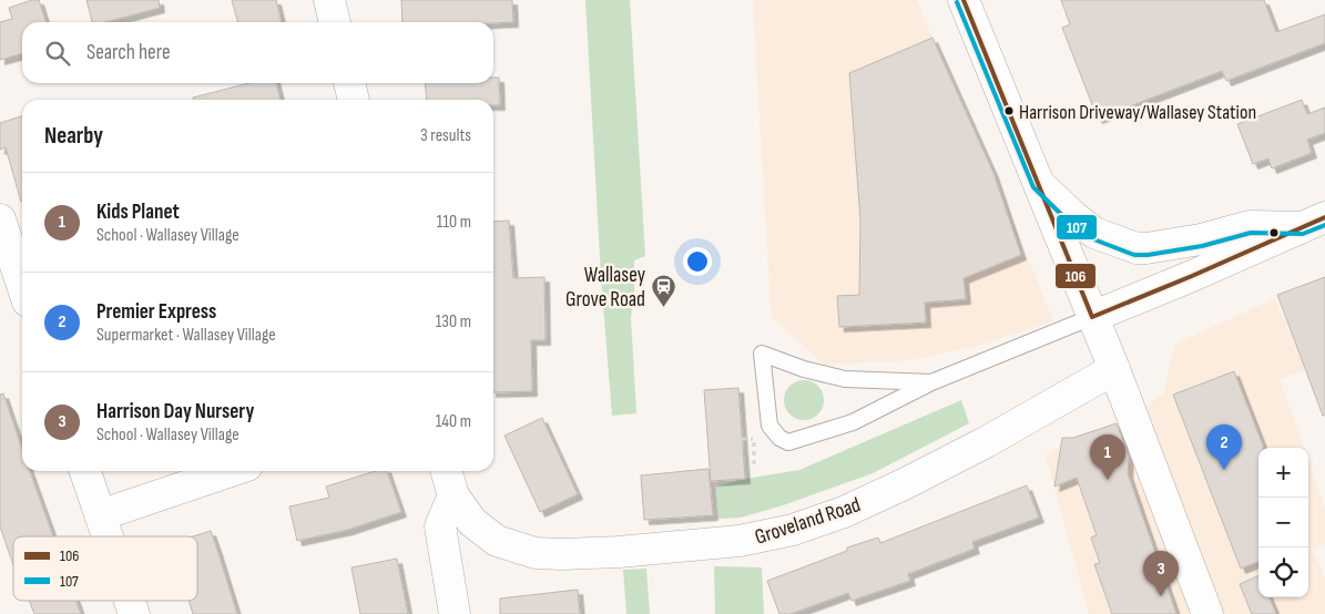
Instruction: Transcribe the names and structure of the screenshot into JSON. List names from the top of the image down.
{
  "streets": {
    "street": ["Groveland Road"]
  },
  "places": {
    "other": ["Harrison Driveway/Wallasey Station"],
    "station": ["Wallasey Grove Road"]
  },
  "lines": ["transit line 106", "transit line 107"],
  "legend": ["106", "107"],
  "page": {
    "search": "Search here",
    "heading": ["Nearby", "3 results"],
    "list": [
      {
        "mark": "1",
        "name": "Kids Planet",
        "note": "School · Wallasey Village",
        "value": "110 m"
      },
      {
        "mark": "2",
        "name": "Premier Express",
        "note": "Supermarket · Wallasey Village",
        "value": "130 m"
      },
      {
        "mark": "3",
        "name": "Harrison Day Nursery",
        "note": "School · Wallasey Village",
        "value": "140 m"
      }
    ],
    "pins": ["2", "1", "3"],
    "map_buttons": ["+", "−"]
  }
}
